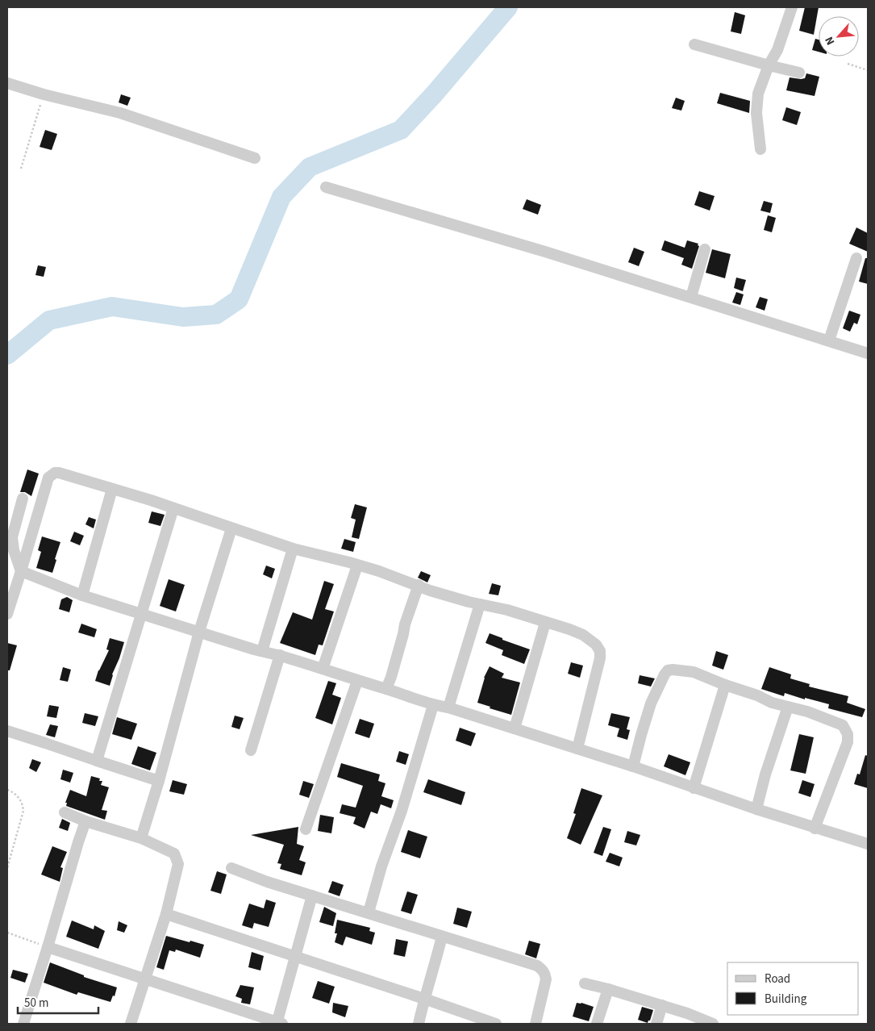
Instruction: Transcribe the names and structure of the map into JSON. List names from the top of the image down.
{
  "legend": ["Road", "Building"],
  "scale_bar": "50 m",
  "north": "bottom left"
}
